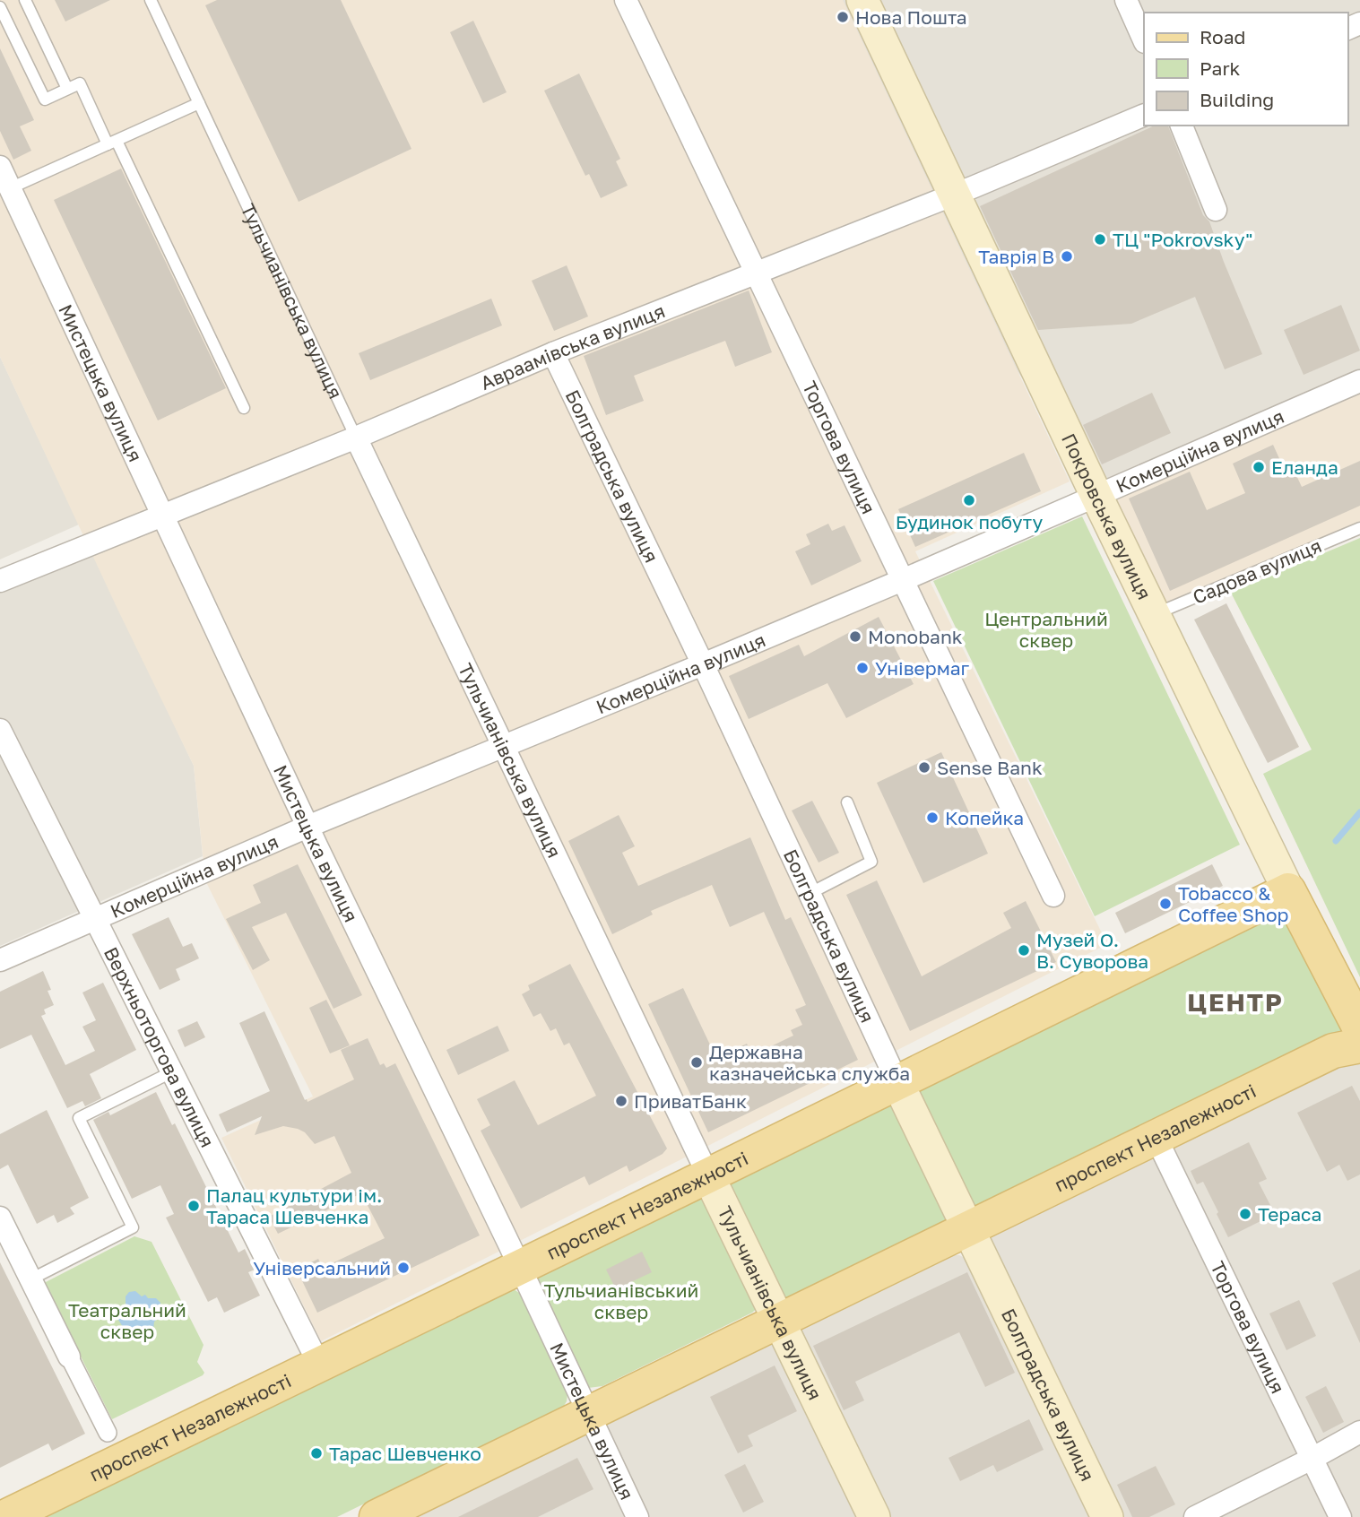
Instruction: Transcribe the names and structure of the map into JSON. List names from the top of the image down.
{
  "streets": {
    "main road": [
      "Тульчианівська вулиця",
      "Болградська вулиця",
      "Покровська вулиця",
      "проспект Незалежності"
    ],
    "street": [
      "Авраамівська вулиця",
      "Мистецька вулиця",
      "Торгова вулиця",
      "Комерційна вулиця",
      "Верхньоторгова вулиця"
    ],
    "lane": ["Садова вулиця"]
  },
  "crossings": [
    ["Тульчианівська вулиця", "Авраамівська вулиця"],
    ["Тульчианівська вулиця", "Комерційна вулиця"],
    ["Тульчианівська вулиця", "проспект Незалежності"],
    ["Авраамівська вулиця", "Мистецька вулиця"],
    ["Авраамівська вулиця", "Торгова вулиця"],
    ["Авраамівська вулиця", "Болградська вулиця"],
    ["Авраамівська вулиця", "Покровська вулиця"],
    ["Мистецька вулиця", "Комерційна вулиця"],
    ["Мистецька вулиця", "проспект Незалежності"],
    ["Торгова вулиця", "Комерційна вулиця"],
    ["Торгова вулиця", "проспект Незалежності"],
    ["Комерційна вулиця", "Болградська вулиця"],
    ["Комерційна вулиця", "Покровська вулиця"],
    ["Комерційна вулиця", "Верхньоторгова вулиця"],
    ["Болградська вулиця", "проспект Незалежності"],
    ["Покровська вулиця", "Садова вулиця"],
    ["Покровська вулиця", "проспект Незалежності"],
    ["Верхньоторгова вулиця", "проспект Незалежності"]
  ],
  "districts": ["ЦЕНТР"],
  "parks": ["Центральний сквер", "Тульчианівський сквер", "Театральний сквер"],
  "places": [
    "Нова Пошта",
    "ТЦ \"Pokrovsky\"",
    "Таврія В",
    "Еланда",
    "Будинок побуту",
    "Monobank",
    "Універмаг",
    "Sense Bank",
    "Копейка",
    "Tobacco & Coffee Shop",
    "Музей О. В. Суворова",
    "Державна казначейська служба",
    "ПриватБанк",
    "Палац культури ім. Тараса Шевченкa",
    "Тераса",
    "Універсальний",
    "Тарас Шевченко"
  ],
  "legend": ["Road", "Park", "Building"]
}
